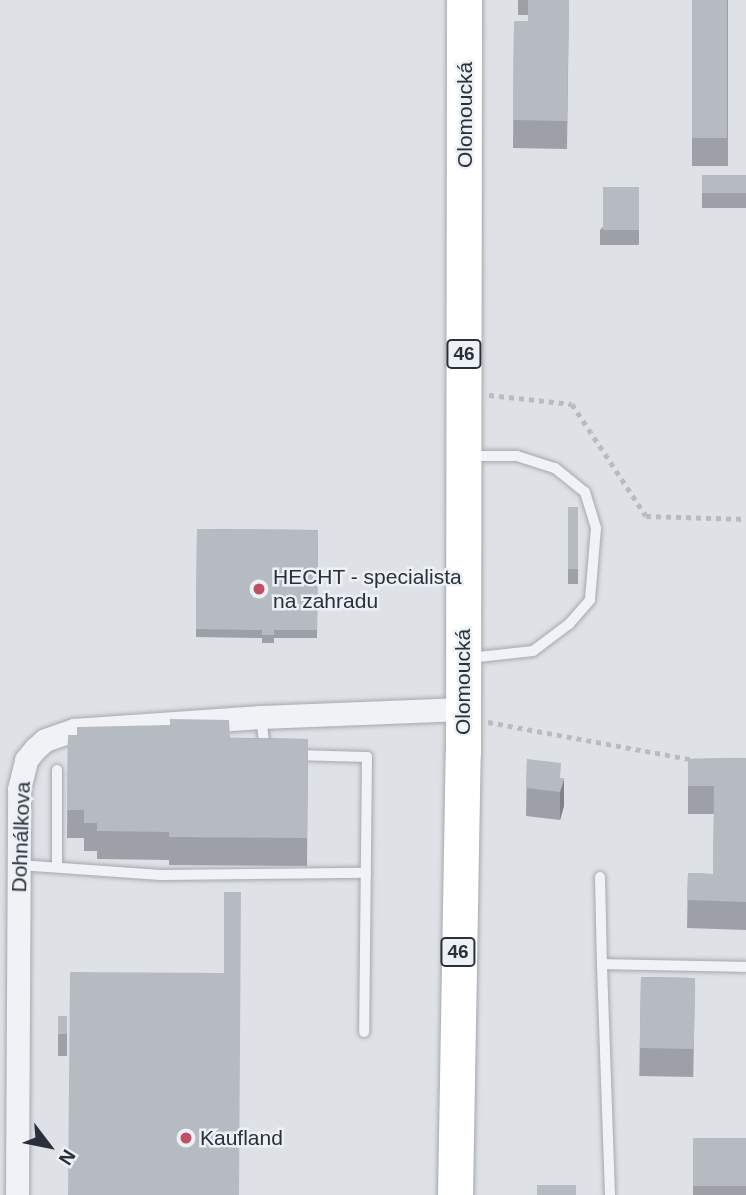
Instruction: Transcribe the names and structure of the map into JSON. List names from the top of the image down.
{
  "streets": {
    "main road": ["Olomoucká", "46"],
    "street": ["Dohnálkova"]
  },
  "crossings": [
    ["Olomoucká", "Dohnálkova"]
  ],
  "places": ["HECHT - specialista na zahradu", "Kaufland"],
  "north": "bottom right"
}
